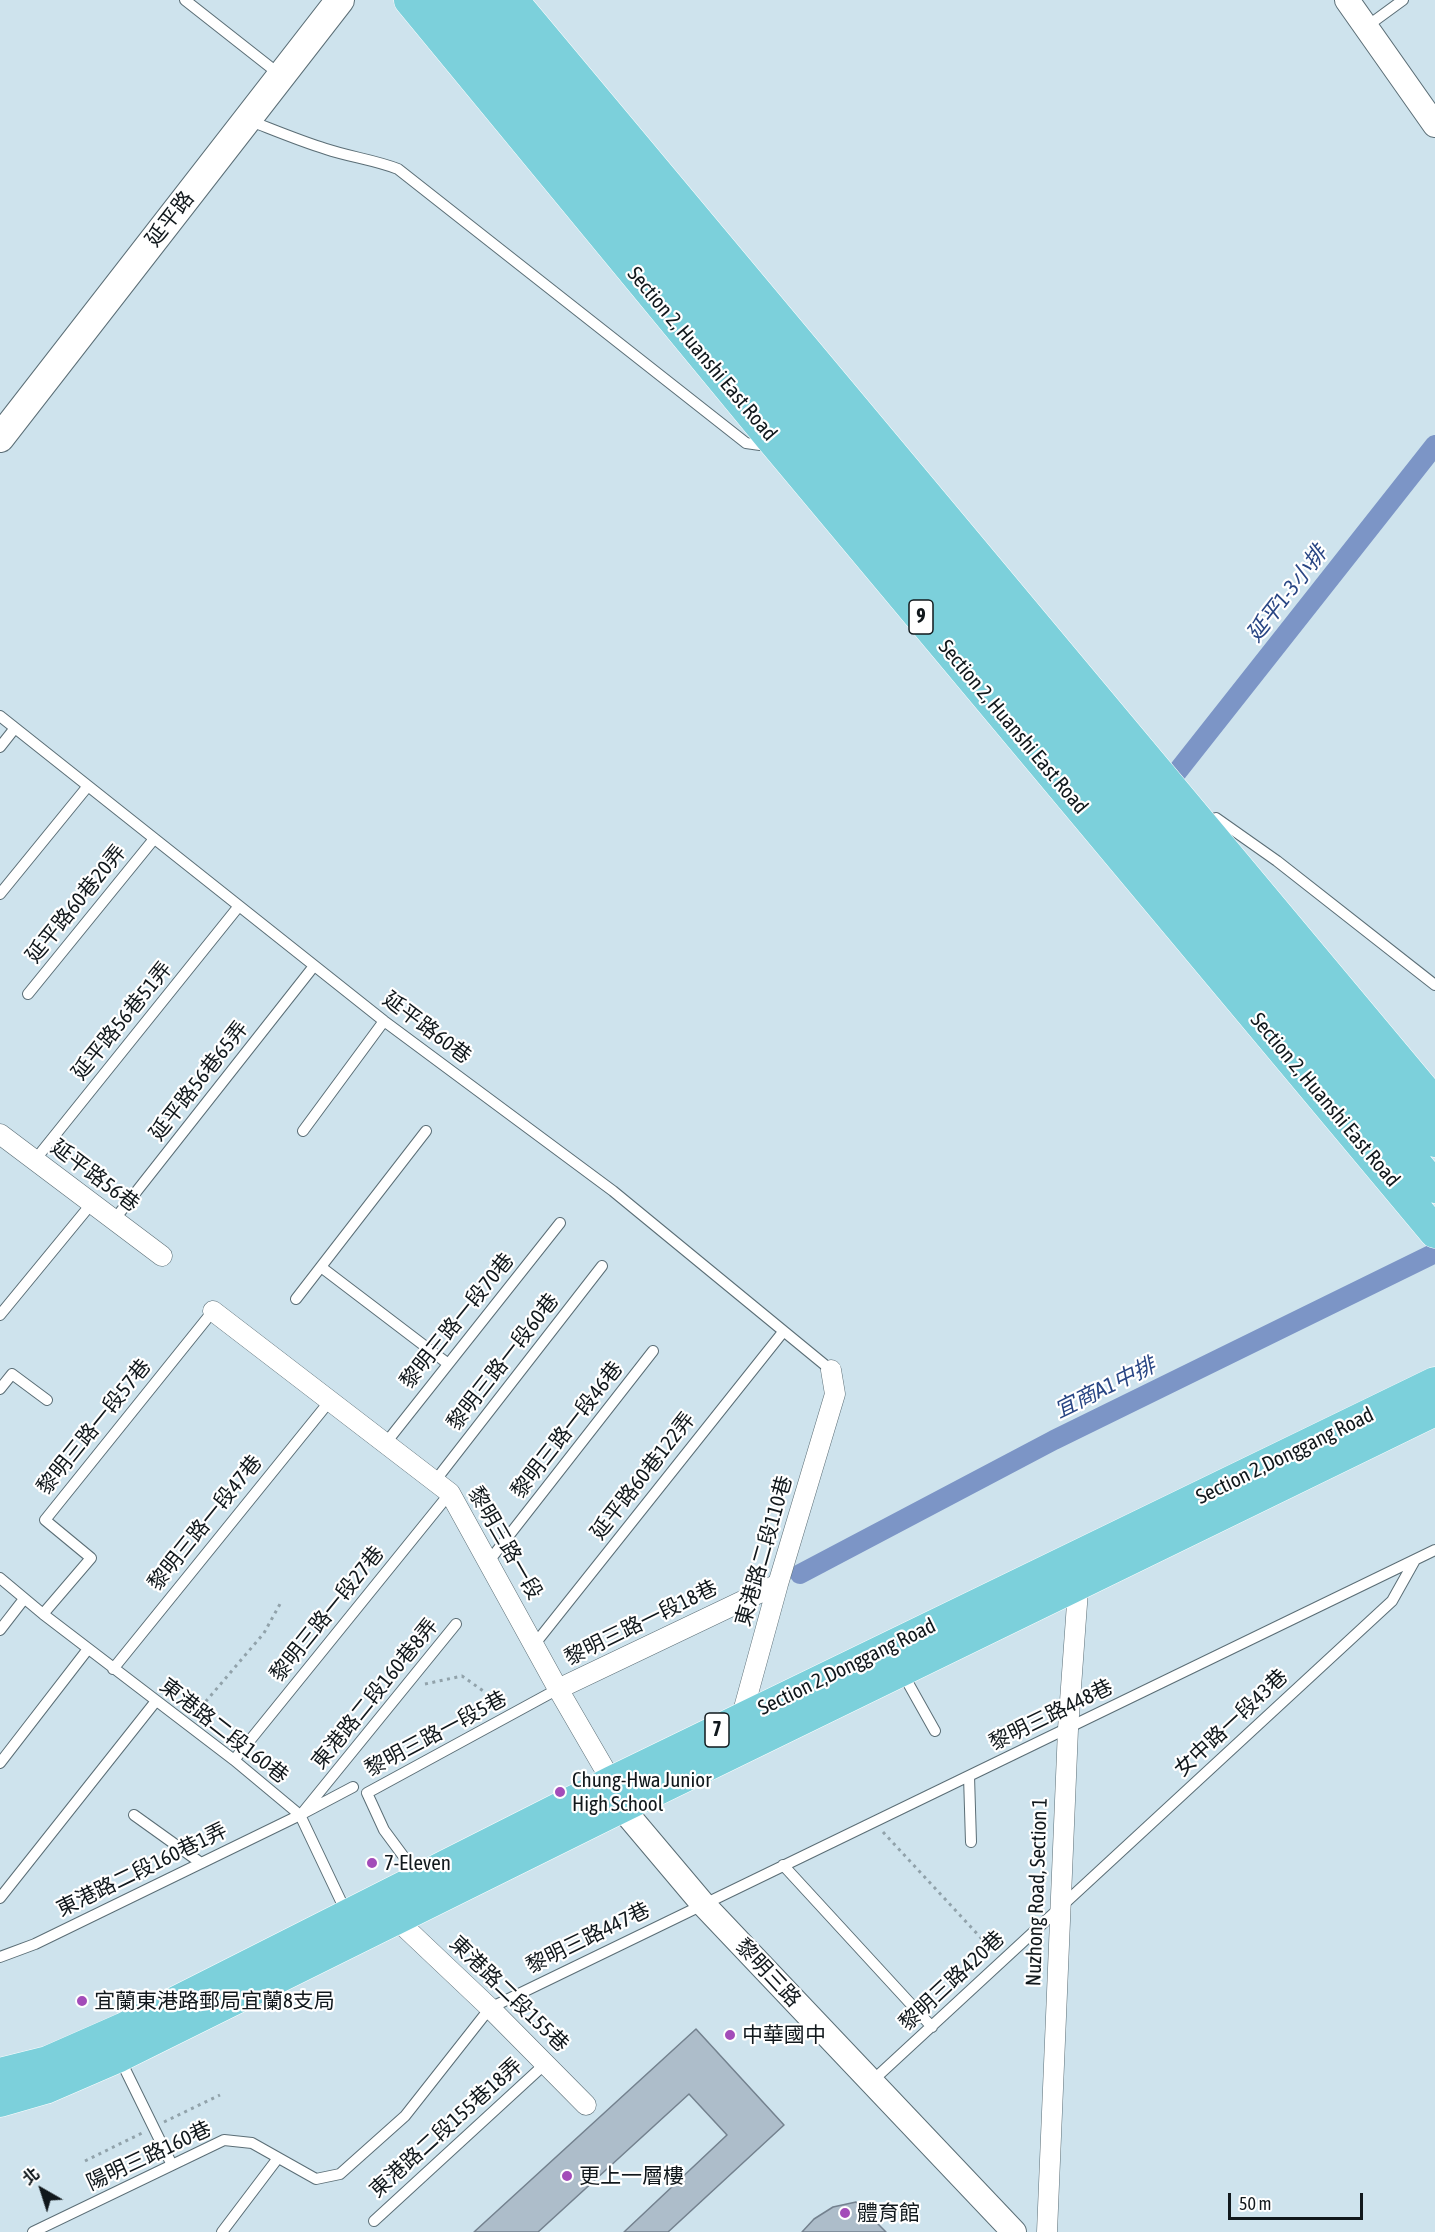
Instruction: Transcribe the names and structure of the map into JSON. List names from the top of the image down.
{
  "streets": {
    "main road": [
      "延平路",
      "Section 2, Huanshi East Road",
      "9",
      "Section 2,Donggang Road",
      "7"
    ],
    "street": [
      "延平路56巷",
      "黎明三路一段",
      "東港路二段110巷",
      "黎明三路一段18巷",
      "Nuzhong Road, Section 1",
      "黎明三路",
      "東港路二段155巷"
    ],
    "lane": [
      "延平路60巷20弄",
      "延平路56巷51弄",
      "延平路60巷",
      "延平路56巷65弄",
      "黎明三路一段70巷",
      "黎明三路一段60巷",
      "黎明三路一段57巷",
      "黎明三路一段46巷",
      "延平路60巷122弄",
      "黎明三路一段47巷",
      "黎明三路一段27巷",
      "東港路二段160巷8弄",
      "黎明三路448巷",
      "女中路一段43巷",
      "東港路二段160巷",
      "黎明三路一段5巷",
      "東港路二段160巷1弄",
      "黎明三路447巷",
      "黎明三路420巷",
      "東港路二段155巷18弄",
      "陽明三路160巷"
    ]
  },
  "crossings": [
    ["延平路60巷20弄", "延平路60巷"],
    ["延平路56巷51弄", "延平路60巷"],
    ["延平路56巷51弄", "延平路56巷"],
    ["延平路60巷", "延平路56巷65弄"],
    ["延平路60巷", "延平路60巷122弄"],
    ["延平路60巷", "東港路二段110巷"],
    ["延平路56巷65弄", "延平路56巷"],
    ["黎明三路一段70巷", "黎明三路一段"],
    ["黎明三路一段60巷", "黎明三路一段"],
    ["黎明三路一段60巷", "黎明三路一段27巷"],
    ["黎明三路一段57巷", "黎明三路一段"],
    ["黎明三路一段57巷", "東港路二段160巷"],
    ["黎明三路一段46巷", "黎明三路一段"],
    ["Section 2,Donggang Road", "黎明三路一段"],
    ["Section 2,Donggang Road", "東港路二段110巷"],
    ["Section 2,Donggang Road", "東港路二段160巷"],
    ["Section 2,Donggang Road", "黎明三路一段5巷"],
    ["Section 2,Donggang Road", "Nuzhong Road, Section 1"],
    ["Section 2,Donggang Road", "黎明三路"],
    ["Section 2,Donggang Road", "東港路二段155巷"],
    ["延平路60巷122弄", "黎明三路一段"],
    ["黎明三路一段47巷", "黎明三路一段"],
    ["黎明三路一段47巷", "東港路二段160巷"],
    ["黎明三路一段", "黎明三路一段27巷"],
    ["黎明三路一段", "黎明三路一段18巷"],
    ["黎明三路一段", "黎明三路一段5巷"],
    ["黎明三路一段", "黎明三路"],
    ["東港路二段110巷", "黎明三路一段18巷"],
    ["黎明三路一段27巷", "東港路二段160巷"],
    ["黎明三路一段18巷", "黎明三路一段5巷"],
    ["東港路二段160巷8弄", "東港路二段160巷"],
    ["東港路二段160巷8弄", "東港路二段160巷1弄"],
    ["黎明三路448巷", "女中路一段43巷"],
    ["黎明三路448巷", "Nuzhong Road, Section 1"],
    ["黎明三路448巷", "黎明三路447巷"],
    ["黎明三路448巷", "黎明三路"],
    ["女中路一段43巷", "Nuzhong Road, Section 1"],
    ["女中路一段43巷", "黎明三路420巷"],
    ["東港路二段160巷", "東港路二段160巷1弄"],
    ["東港路二段160巷", "東港路二段155巷"],
    ["Nuzhong Road, Section 1", "黎明三路420巷"],
    ["黎明三路447巷", "黎明三路"],
    ["黎明三路447巷", "東港路二段155巷"],
    ["黎明三路447巷", "陽明三路160巷"],
    ["黎明三路", "黎明三路420巷"],
    ["東港路二段155巷", "東港路二段155巷18弄"],
    ["東港路二段155巷", "陽明三路160巷"]
  ],
  "water": ["延平1-3小排", "宜商A1中排"],
  "places": [
    "Chung-Hwa Junior High School",
    "7-Eleven",
    "宜蘭東港路郵局宜蘭8支局",
    "中華國中",
    "更上一層樓",
    "體育館"
  ],
  "scale_bar": "50 m",
  "north": "top left"
}
